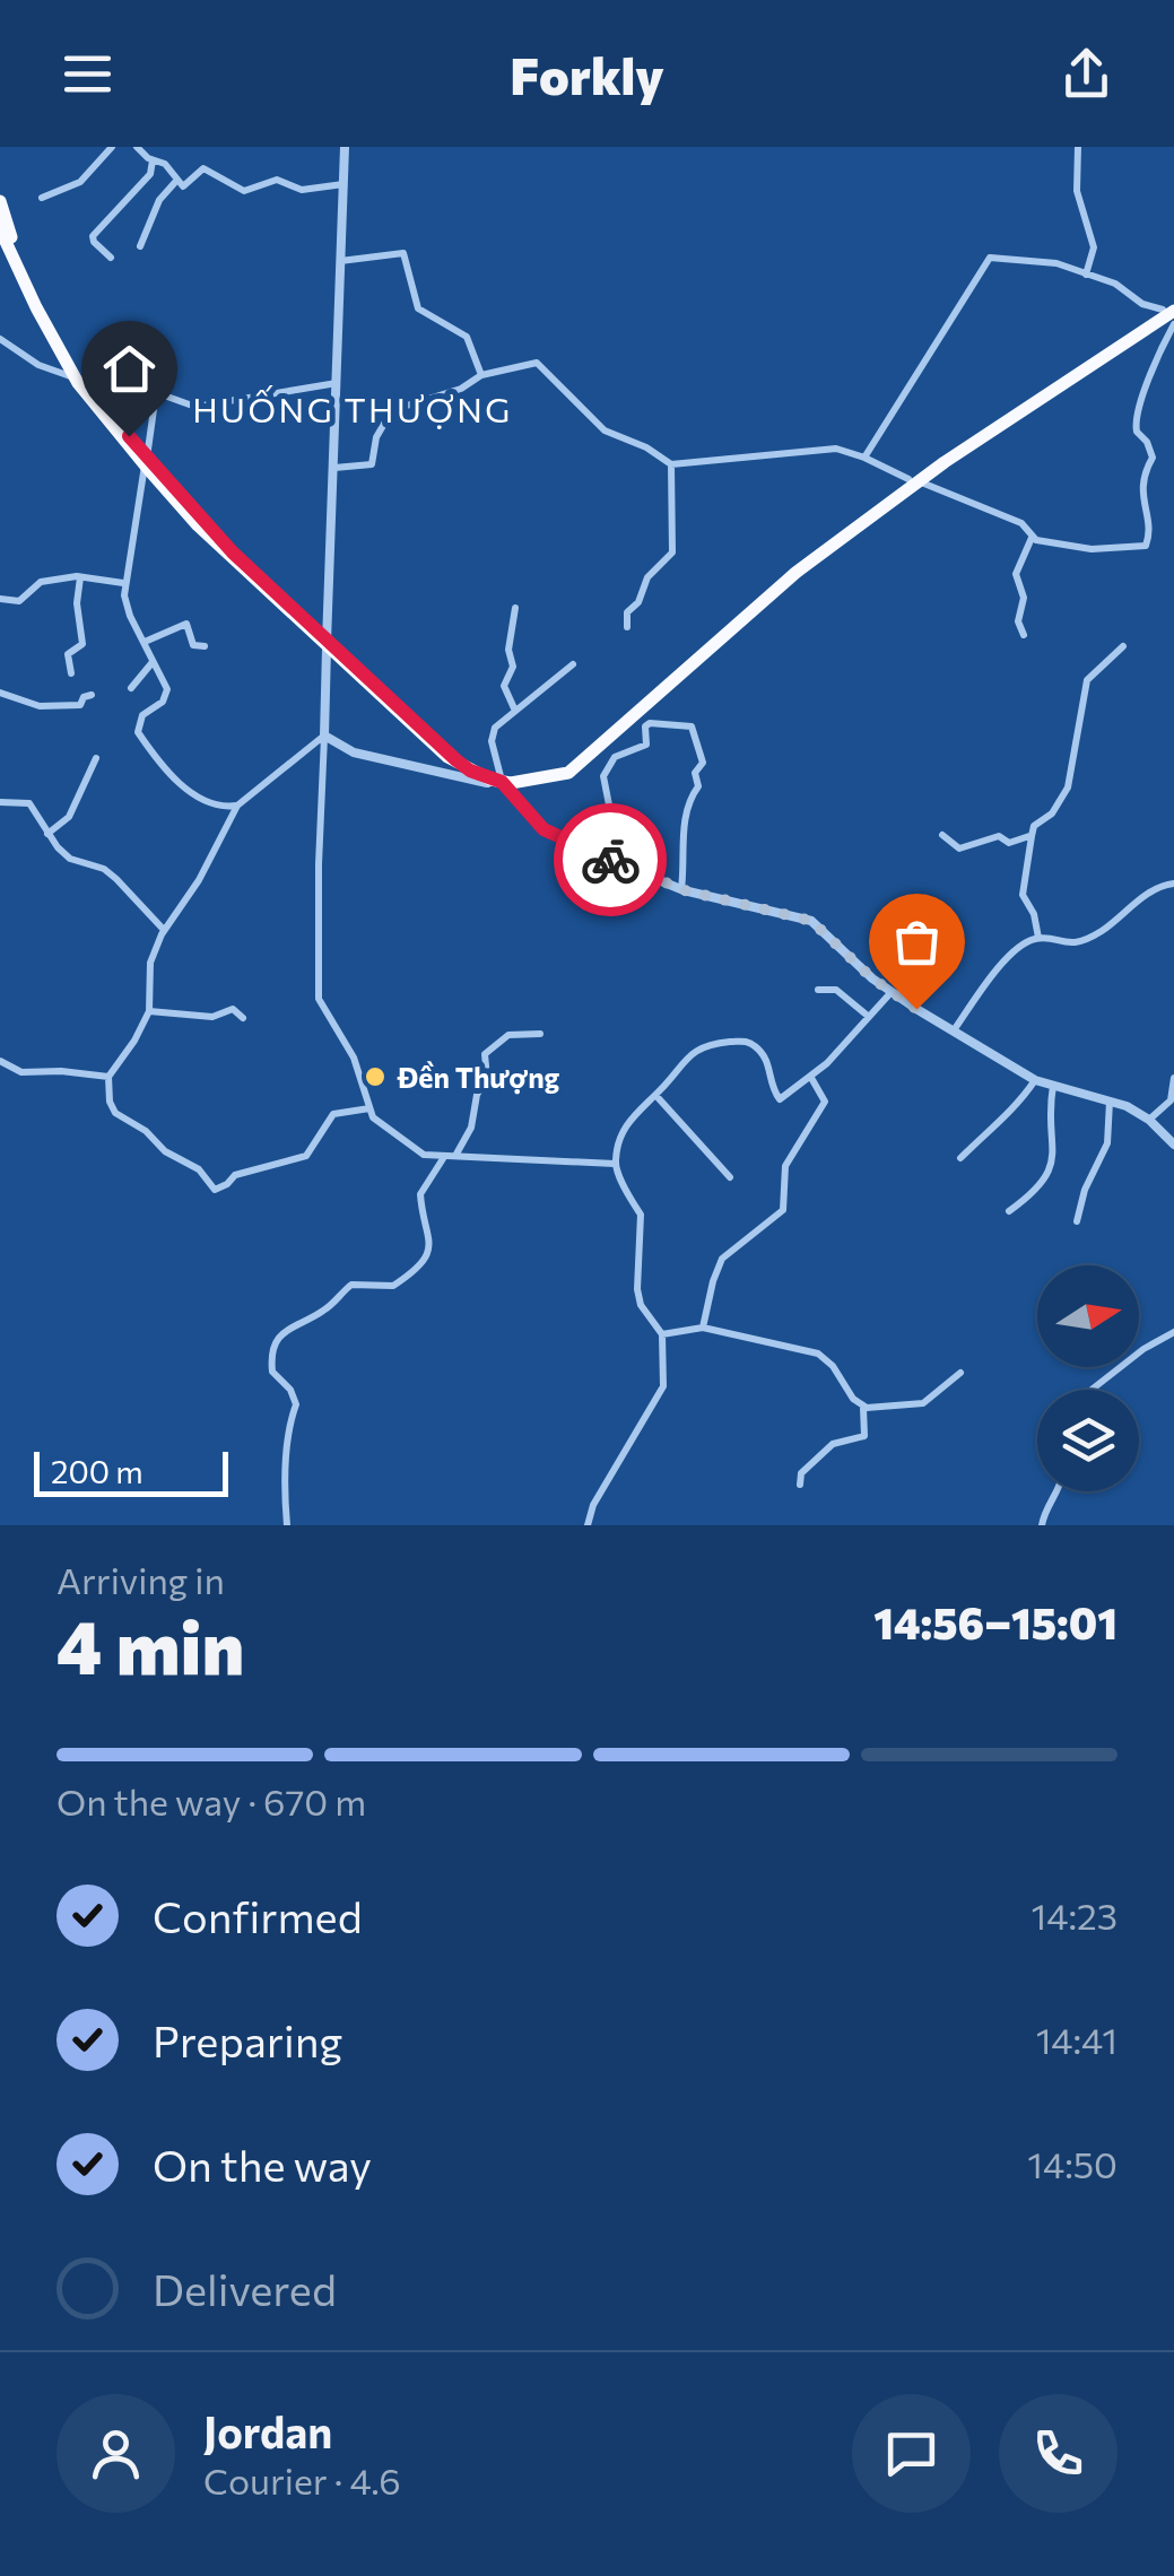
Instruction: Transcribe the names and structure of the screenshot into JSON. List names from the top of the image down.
{
  "districts": ["HUỐNG THƯỢNG"],
  "places": ["Đền Thượng"],
  "scale_bar": "200 m",
  "north": "right",
  "page": {
    "header": "Forkly",
    "scale": "200 m",
    "heading": ["4 min", "Arriving in", "14:56–15:01"],
    "panel": ["Jordan", "Courier · 4.6"],
    "bar": "On the way · 670 m",
    "list": [
      ["Confirmed", "14:23"],
      ["Preparing", "14:41"],
      ["On the way", "14:50"],
      "Delivered"
    ]
  }
}
